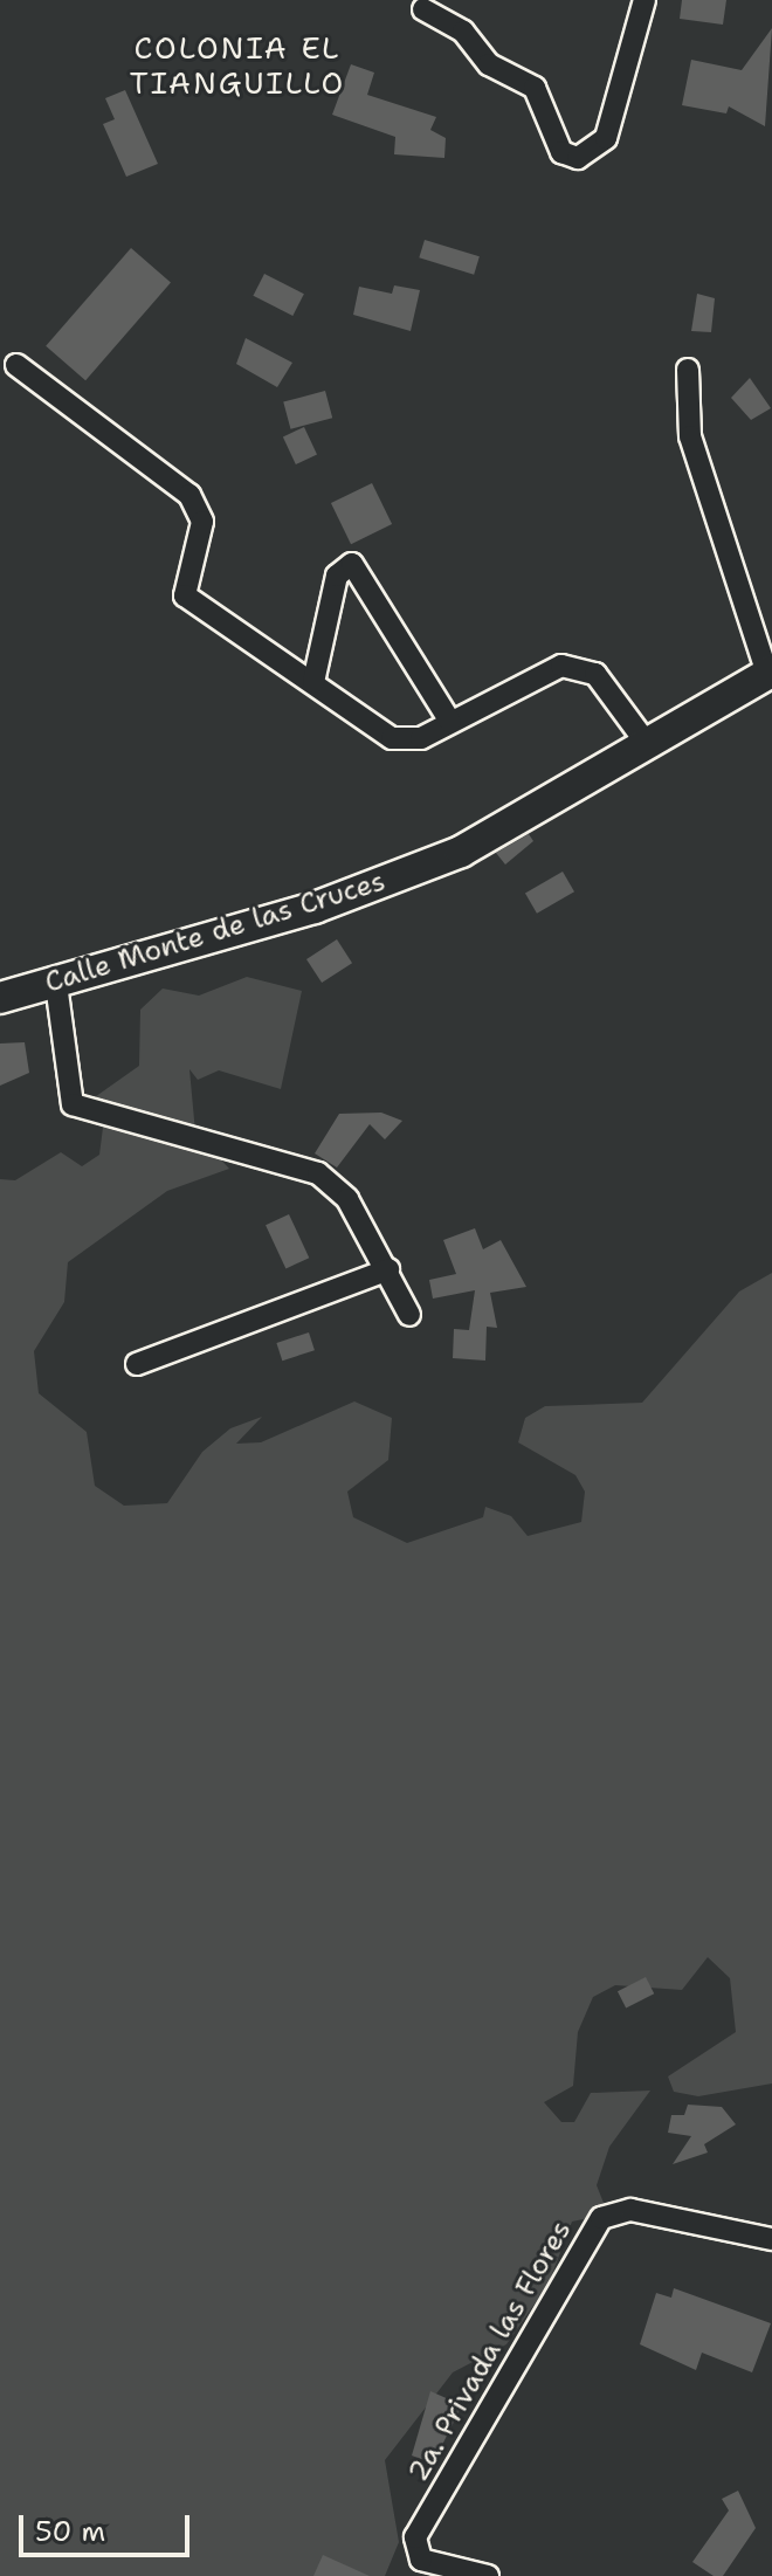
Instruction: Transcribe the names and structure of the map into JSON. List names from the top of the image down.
{
  "streets": {
    "street": ["Calle Monte de las Cruces", "2a. Privada las Flores"]
  },
  "districts": ["COLONIA EL TIANGUILLO"],
  "scale_bar": "50 m"
}
